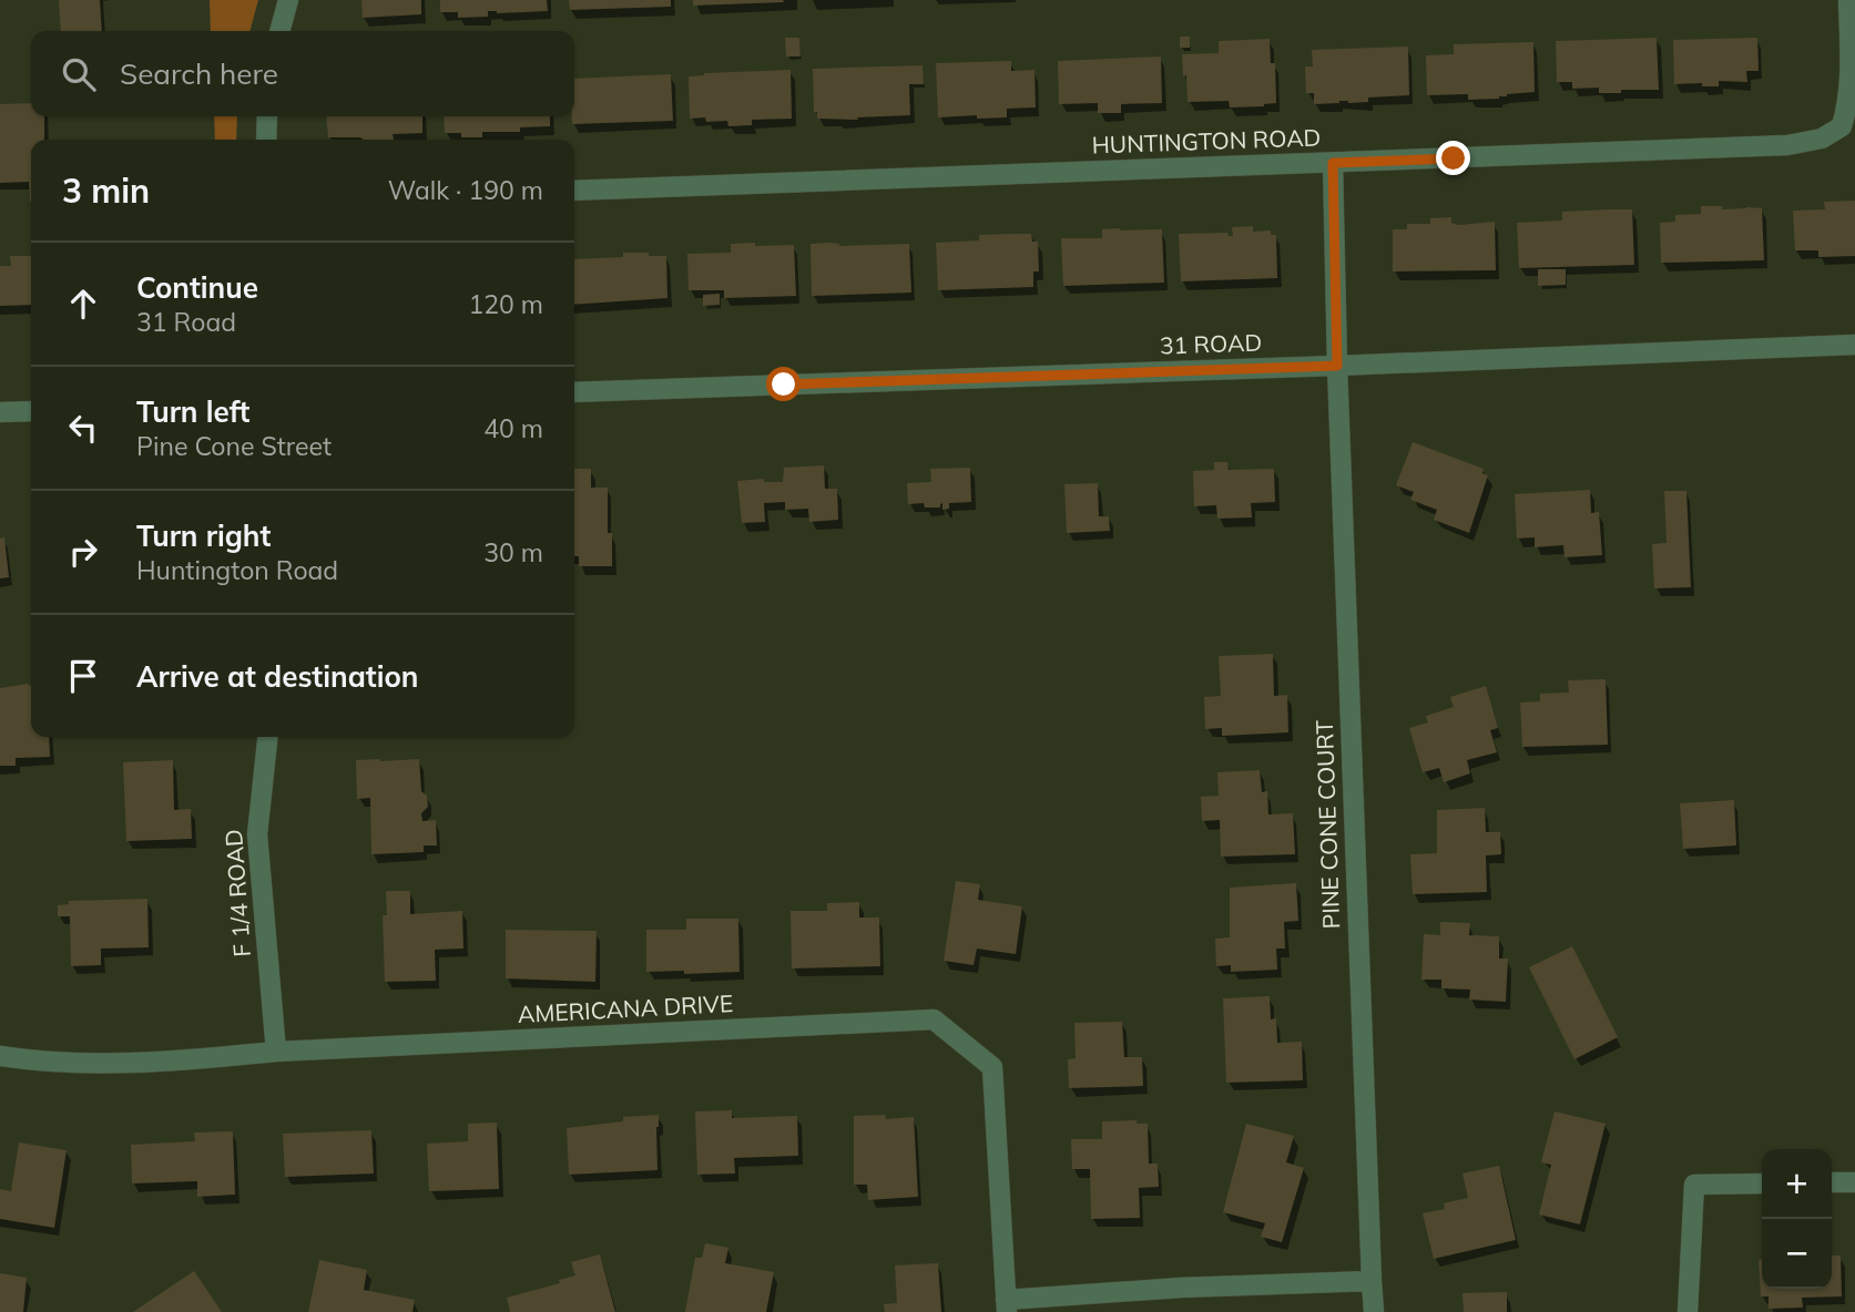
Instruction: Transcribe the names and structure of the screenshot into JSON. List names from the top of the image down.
{
  "streets": {
    "street": [
      "HUNTINGTON ROAD",
      "31 ROAD",
      "PINE CONE COURT",
      "F 1/4 ROAD",
      "AMERICANA DRIVE"
    ]
  },
  "crossings": [
    ["HUNTINGTON ROAD", "PINE CONE COURT"],
    ["31 ROAD", "PINE CONE COURT"],
    ["F 1/4 ROAD", "AMERICANA DRIVE"]
  ],
  "page": {
    "search": "Search here",
    "heading": ["3 min", "Walk · 190 m"],
    "list": [
      ["Continue", "31 Road", "120 m"],
      ["Turn left", "Pine Cone Street", "40 m"],
      ["Turn right", "Huntington Road", "30 m"],
      "Arrive at destination"
    ],
    "map_buttons": ["+", "−"]
  }
}
